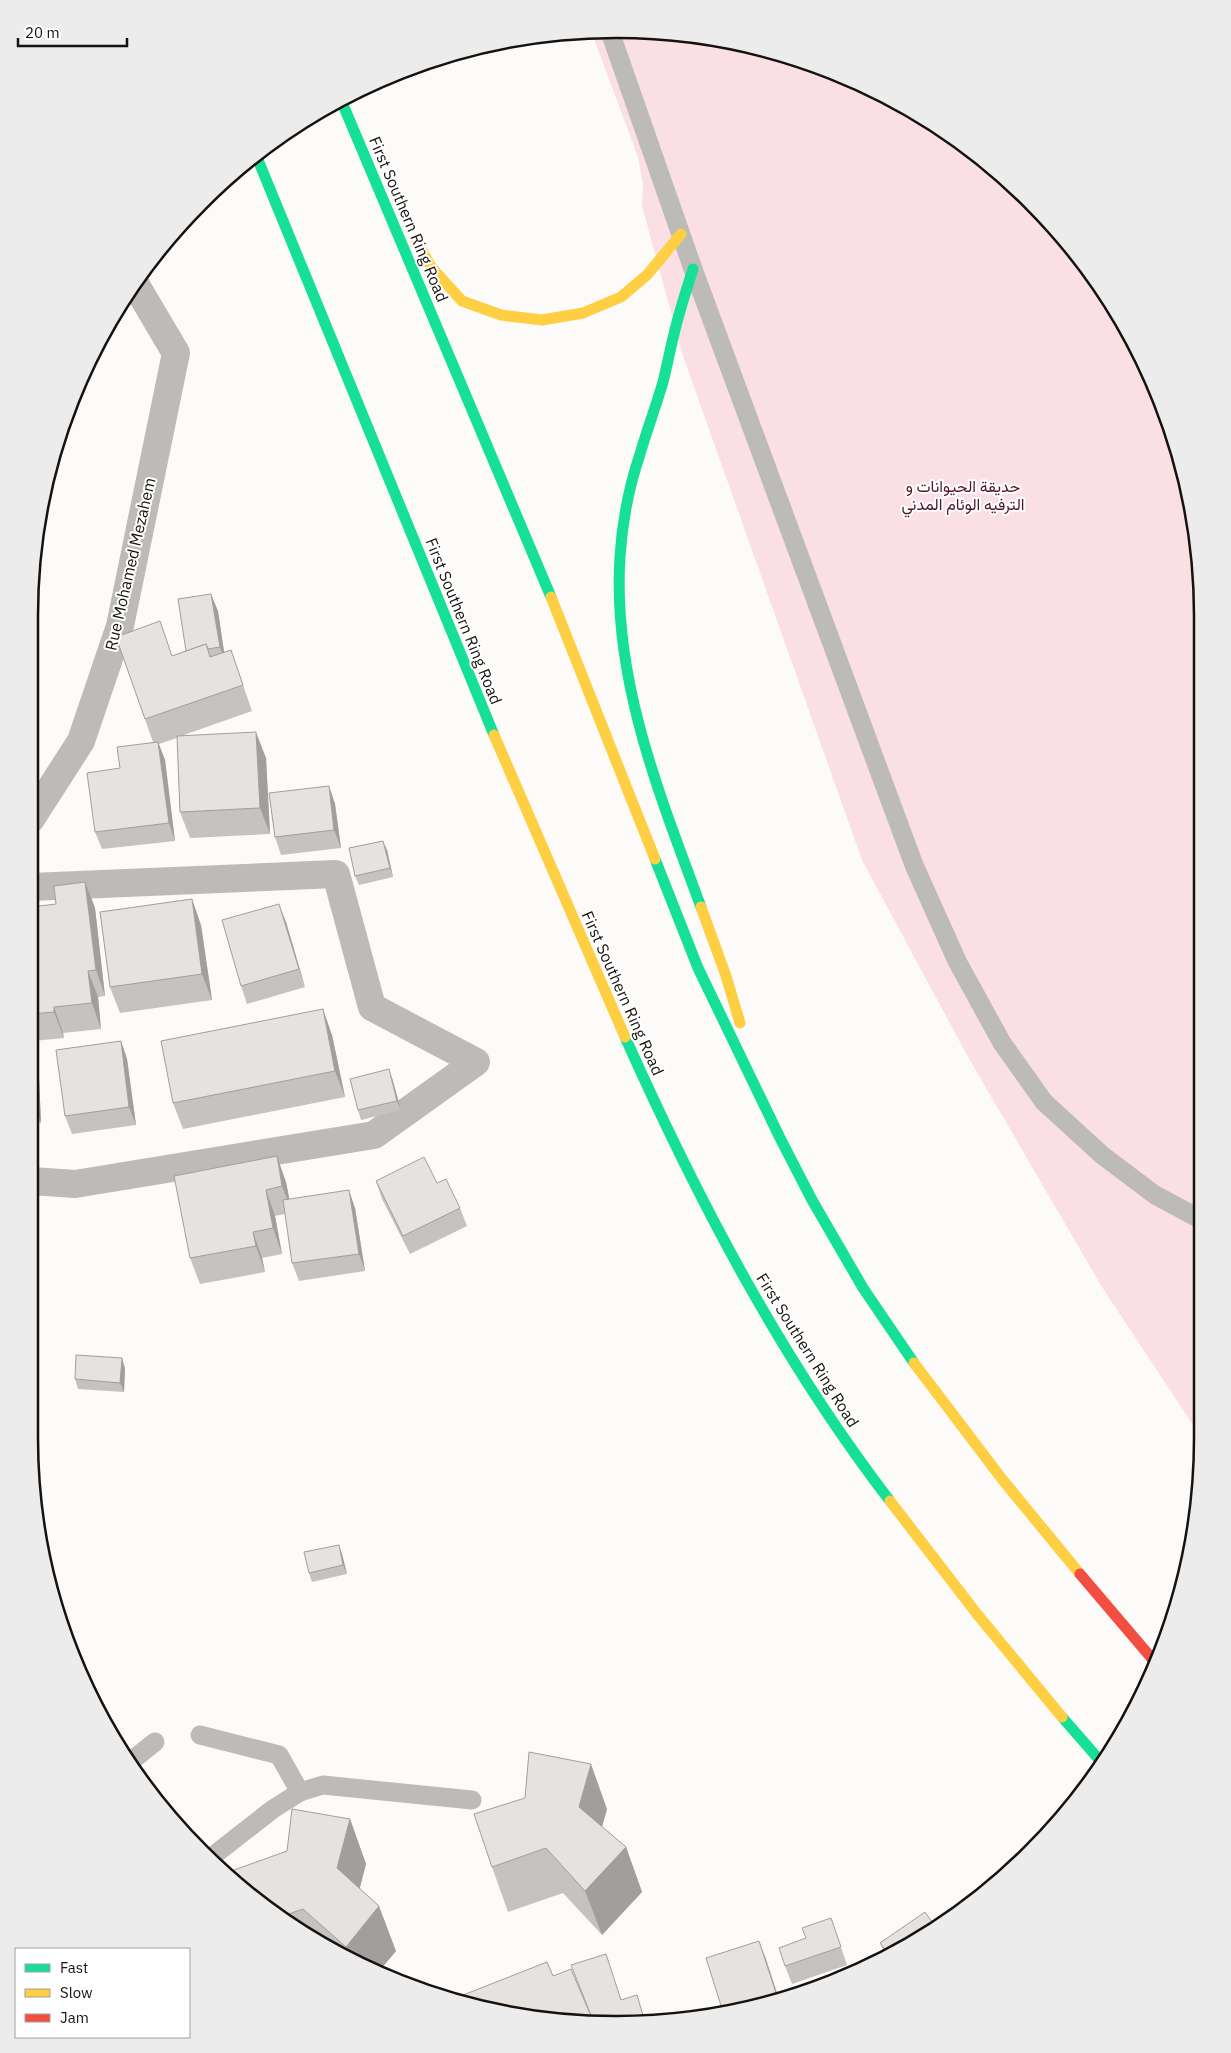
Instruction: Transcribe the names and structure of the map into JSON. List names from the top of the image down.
{
  "streets": {
    "highway": ["First Southern Ring Road"],
    "street": ["Rue Mohamed Mezahem"]
  },
  "parks": ["حديقة الحيوانات و الترفيه الوئام المدني"],
  "legend": ["Fast", "Slow", "Jam"],
  "scale_bar": "20 m"
}
